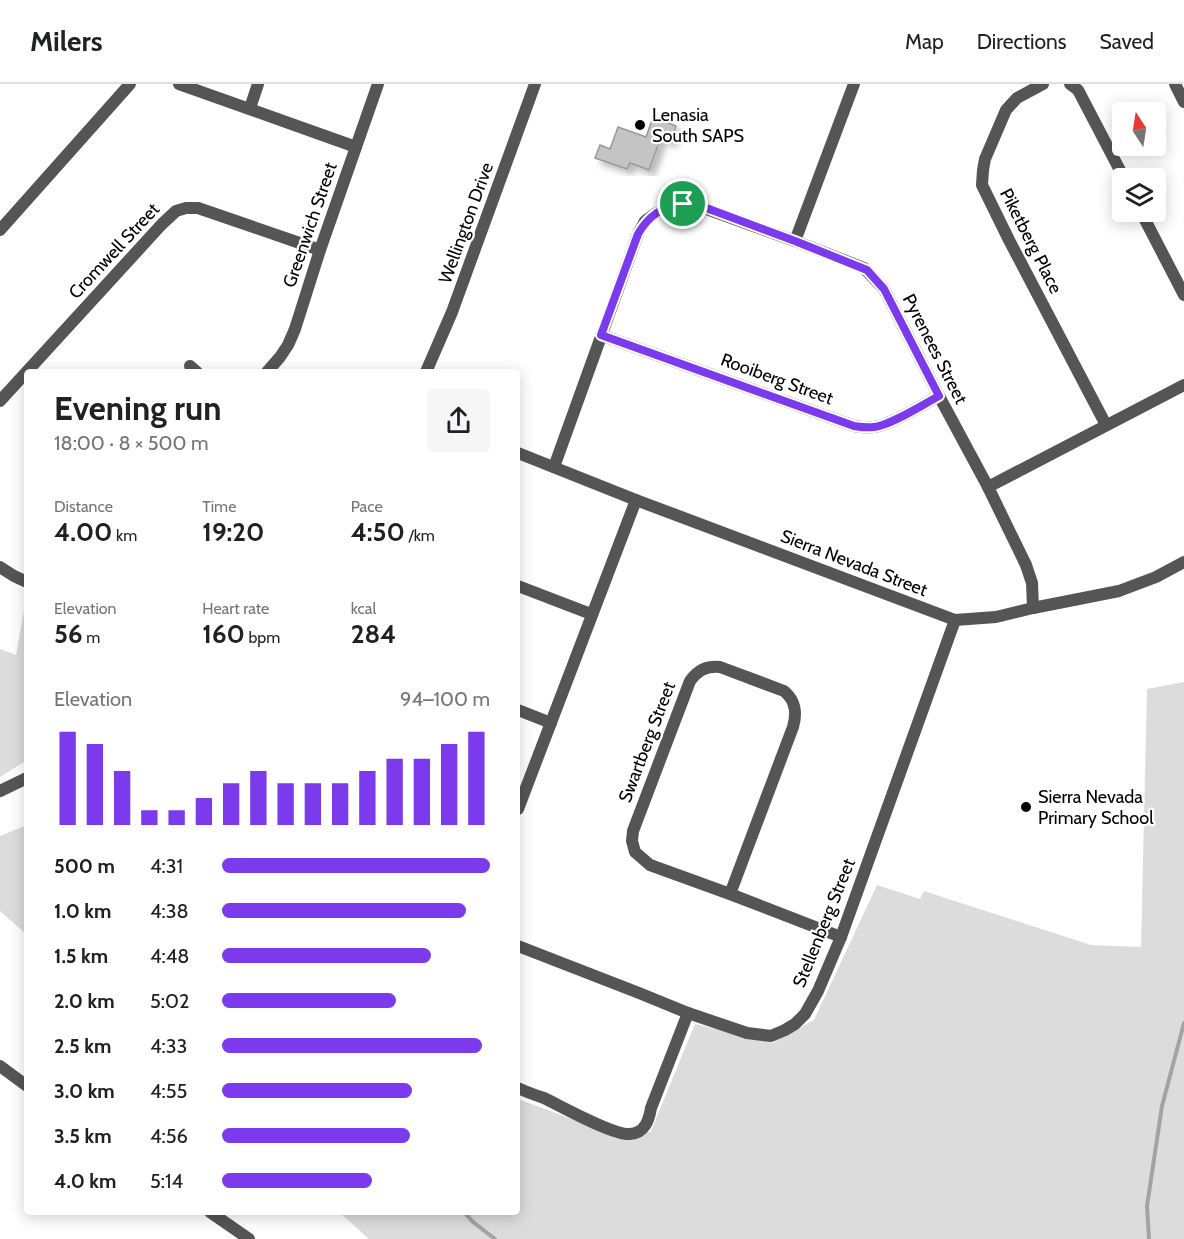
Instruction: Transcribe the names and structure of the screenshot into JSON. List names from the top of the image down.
{
  "streets": {
    "street": [
      "Wellington Drive",
      "Greenwich Street",
      "Piketberg Place",
      "Cromwell Street",
      "Pyrenees Street",
      "Rooiberg Street",
      "Sierra Nevada Street",
      "Swartberg Street",
      "Stellenberg Street"
    ]
  },
  "crossings": [
    ["Greenwich Street", "Cromwell Street"],
    ["Pyrenees Street", "Rooiberg Street"],
    ["Pyrenees Street", "Sierra Nevada Street"],
    ["Sierra Nevada Street", "Stellenberg Street"],
    ["Swartberg Street", "Stellenberg Street"]
  ],
  "places": ["Lenasia South SAPS", "Sierra Nevada Primary School"],
  "north": "top",
  "page": {
    "header": "Milers",
    "nav": ["Map", "Directions", "Saved"],
    "heading": ["Evening run", "18:00 · 8 × 500 m"],
    "stats": [
      ["Distance", "4.00 km"],
      ["Time", "19:20"],
      ["Pace", "4:50 /km"],
      ["Elevation", "56 m"],
      ["Heart rate", "160 bpm"],
      ["kcal", "284"]
    ],
    "chart": ["Elevation", "94–100 m"],
    "list": [
      {
        "name": "500 m",
        "note": "4:31"
      },
      {
        "name": "1.0 km",
        "note": "4:38"
      },
      {
        "name": "1.5 km",
        "note": "4:48"
      },
      {
        "name": "2.0 km",
        "note": "5:02"
      },
      {
        "name": "2.5 km",
        "note": "4:33"
      },
      {
        "name": "3.0 km",
        "note": "4:55"
      },
      {
        "name": "3.5 km",
        "note": "4:56"
      },
      {
        "name": "4.0 km",
        "note": "5:14"
      }
    ]
  }
}
